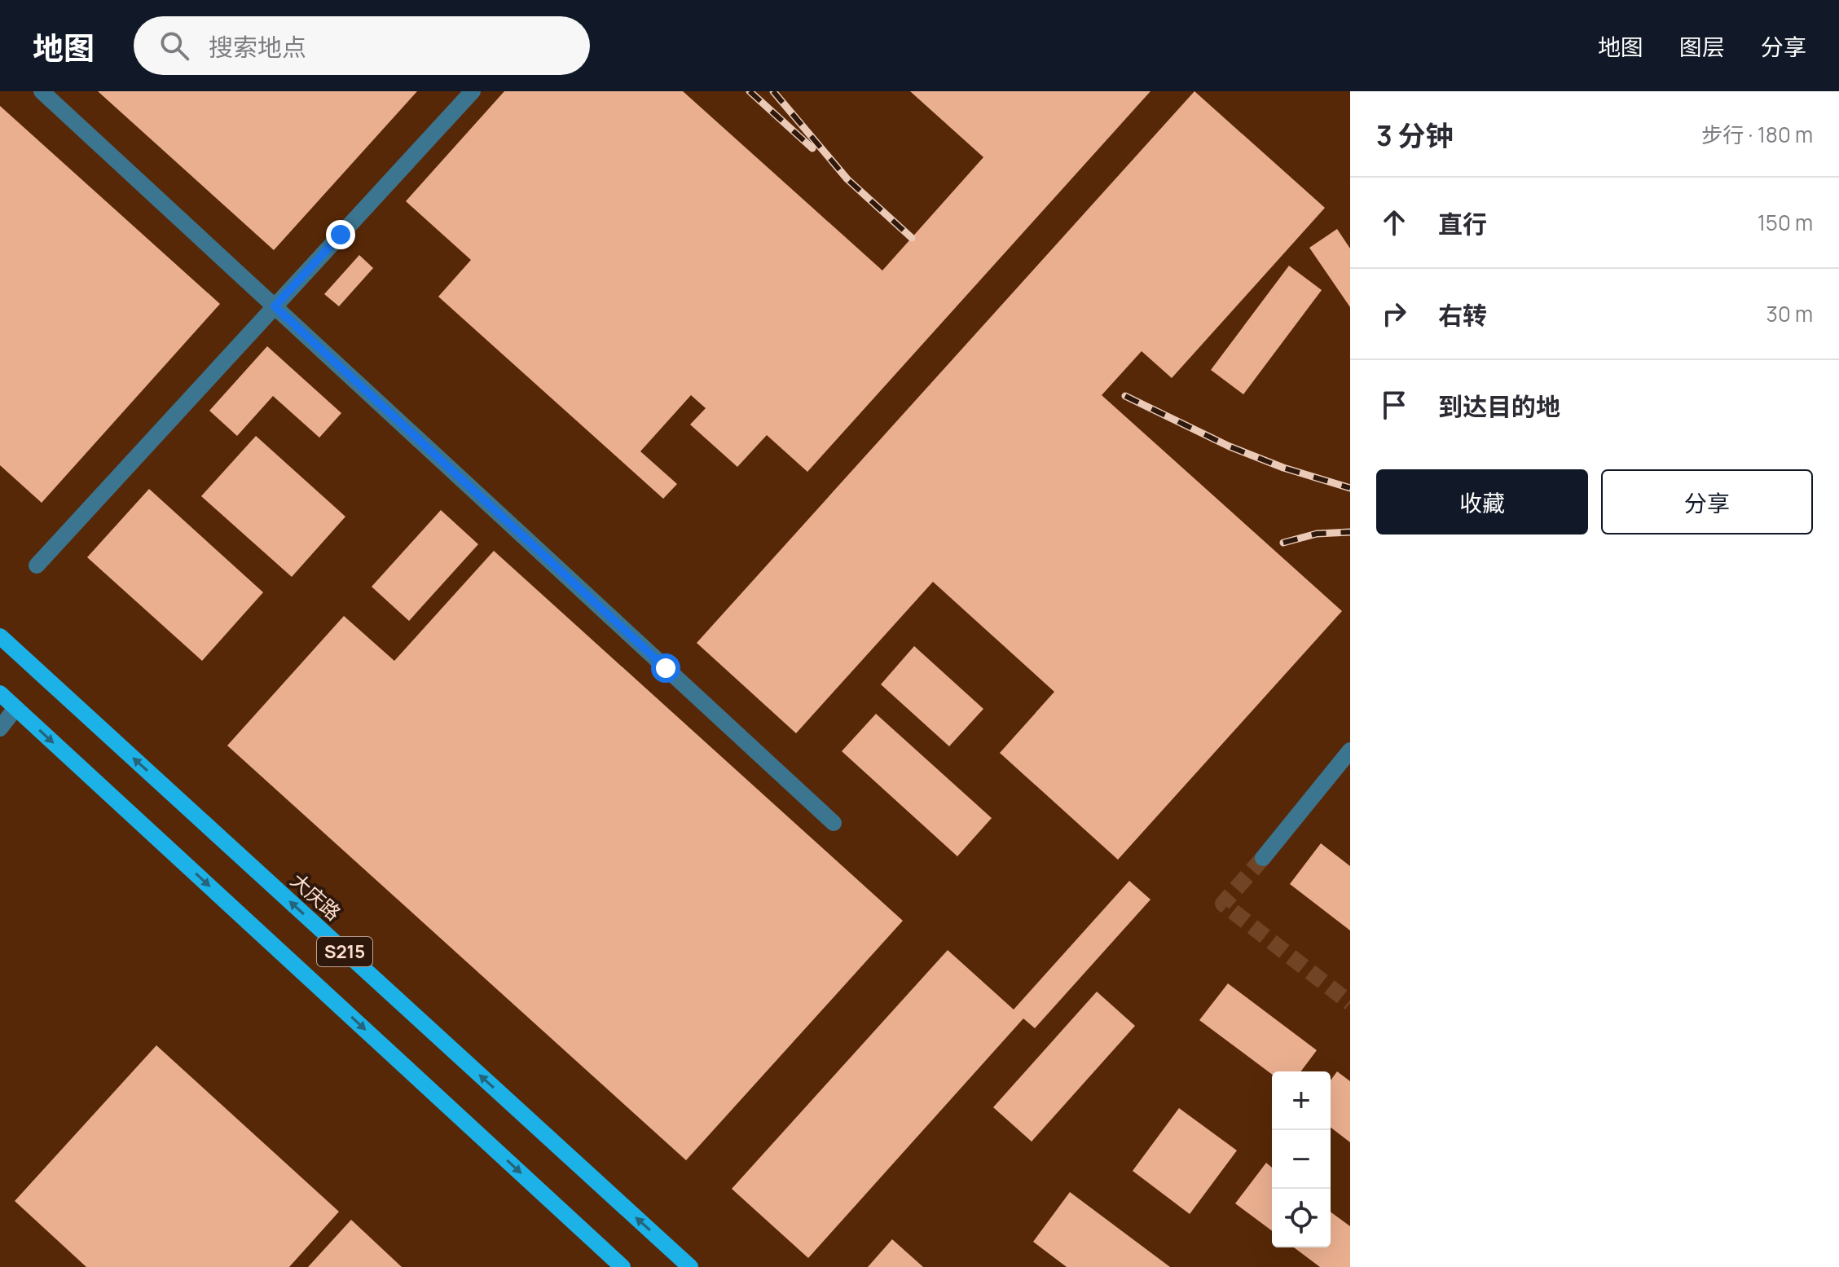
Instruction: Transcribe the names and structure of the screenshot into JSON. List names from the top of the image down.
{
  "streets": {
    "main road": ["大庆路", "S215"]
  },
  "page": {
    "header": "地图",
    "search": "搜索地点",
    "nav": ["地图", "图层", "分享"],
    "heading": ["3 分钟", "步行 · 180 m"],
    "list": [
      ["直行", "150 m"],
      ["右转", "30 m"],
      "到达目的地"
    ],
    "buttons": ["收藏", "分享"],
    "map_buttons": ["+", "−"]
  }
}
